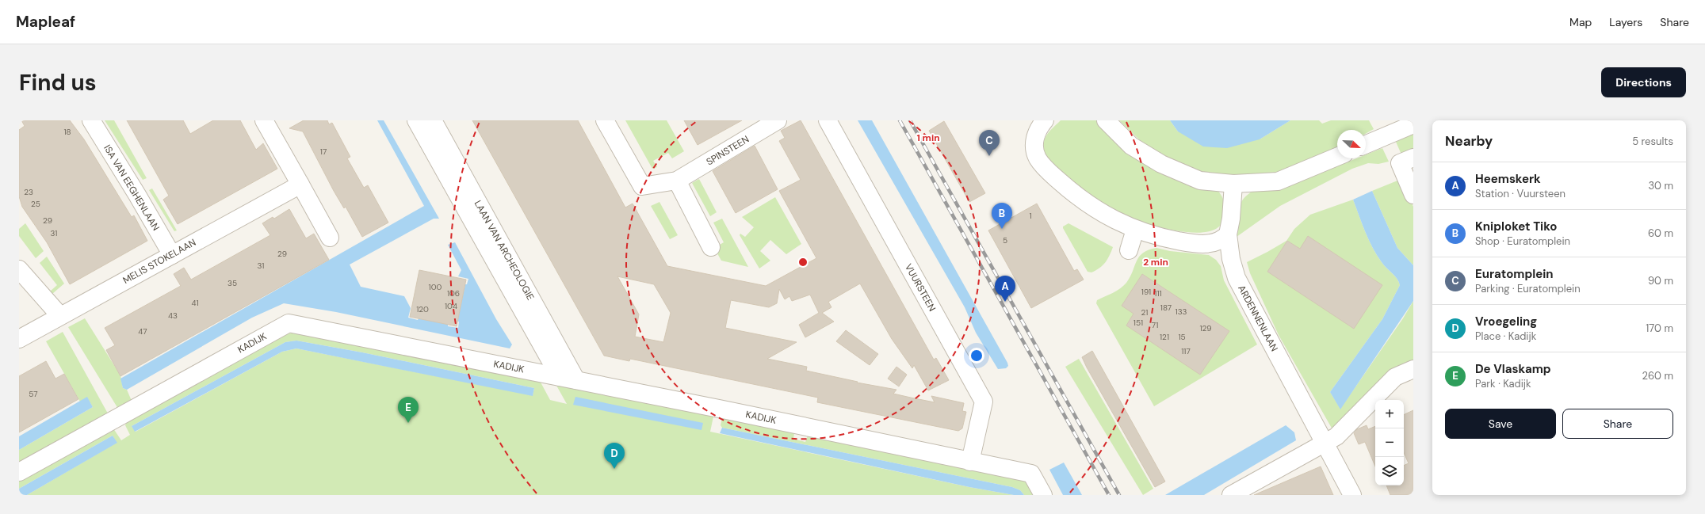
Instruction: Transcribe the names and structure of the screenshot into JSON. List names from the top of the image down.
{
  "streets": {
    "street": [
      "SPINSTEEN",
      "ISA VAN EEGHENLAAN",
      "LAAN VAN ARCHEOLOGIE",
      "MELIS STOKELAAN",
      "VUURSTEEN",
      "ARDENNENLAAN",
      "KADIJK"
    ]
  },
  "crossings": [
    ["ISA VAN EEGHENLAAN", "MELIS STOKELAAN"],
    ["LAAN VAN ARCHEOLOGIE", "KADIJK"],
    ["VUURSTEEN", "KADIJK"]
  ],
  "house_numbers": [
    "18",
    "17",
    "23",
    "25",
    "1",
    "29",
    "31",
    "5",
    "29",
    "31",
    "35",
    "100",
    "191",
    "106",
    "111",
    "41",
    "104",
    "187",
    "120",
    "133",
    "21",
    "43",
    "151",
    "71",
    "129",
    "47",
    "121",
    "15",
    "117",
    "57"
  ],
  "north": "bottom right",
  "page": {
    "header": "Mapleaf",
    "nav": ["Map", "Layers", "Share"],
    "buttons": [
      "Directions",
      ["Save", "Share"]
    ],
    "title": "Find us",
    "heading": ["Nearby", "5 results"],
    "pins": [
      "C",
      "B",
      "A",
      "E",
      "D"
    ],
    "list": [
      {
        "mark": "A",
        "name": "Heemskerk",
        "note": "Station · Vuursteen",
        "value": "30 m"
      },
      {
        "mark": "B",
        "name": "Kniploket Tiko",
        "note": "Shop · Euratomplein",
        "value": "60 m"
      },
      {
        "mark": "C",
        "name": "Euratomplein",
        "note": "Parking · Euratomplein",
        "value": "90 m"
      },
      {
        "mark": "D",
        "name": "Vroegeling",
        "note": "Place · Kadijk",
        "value": "170 m"
      },
      {
        "mark": "E",
        "name": "De Vlaskamp",
        "note": "Park · Kadijk",
        "value": "260 m"
      }
    ],
    "map_buttons": ["+", "−"]
  },
  "rings": ["1 min", "2 min"]
}
